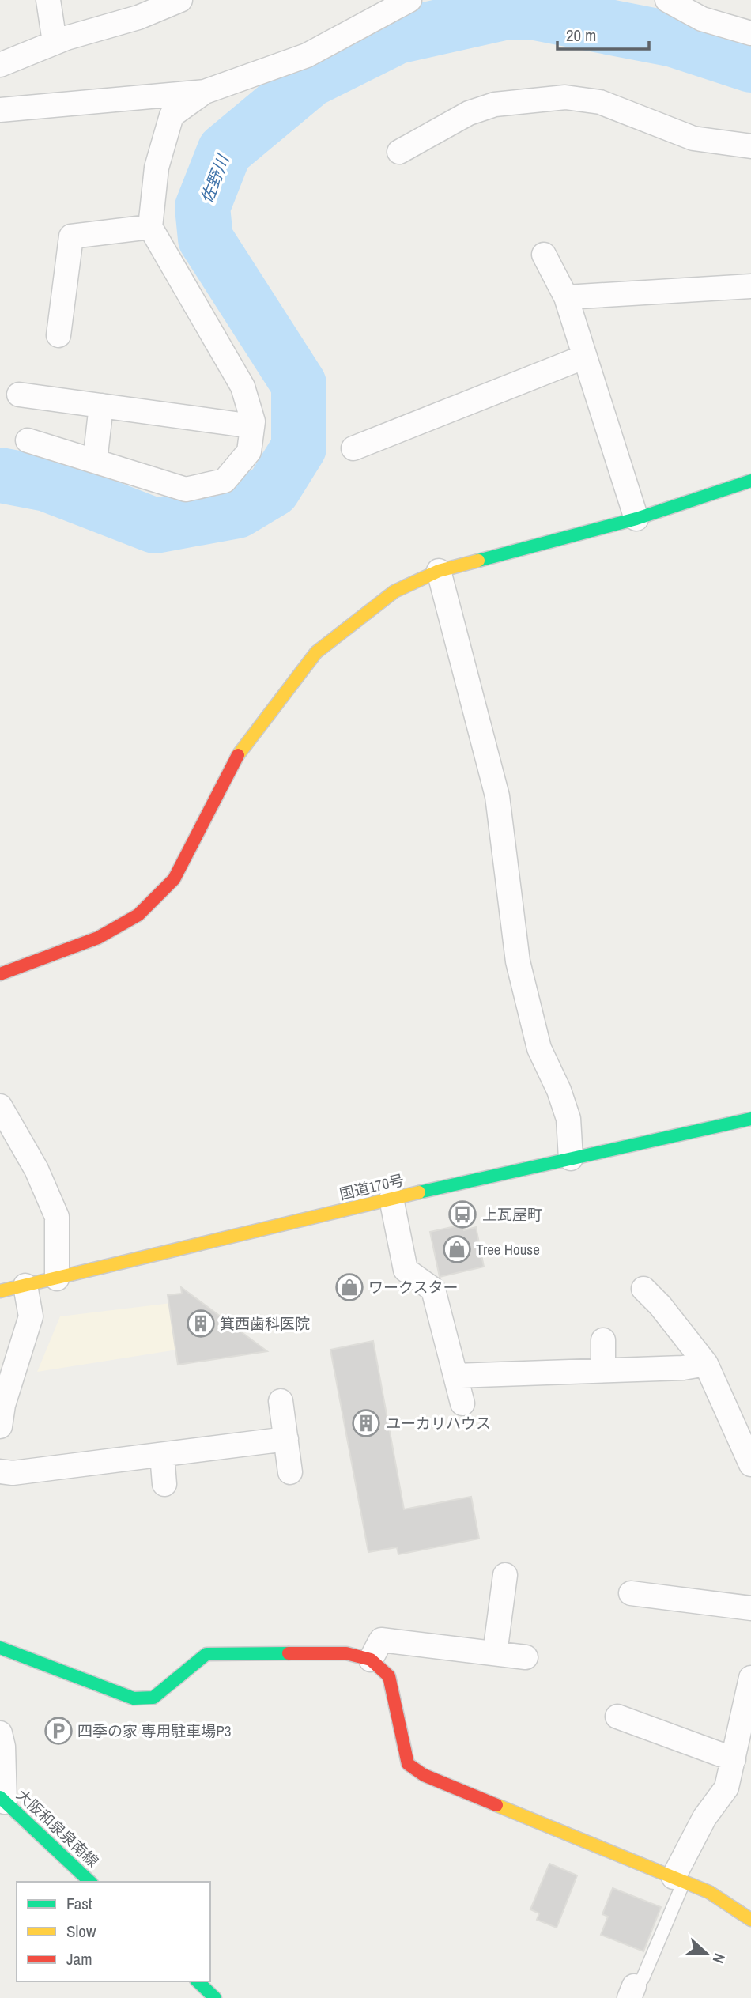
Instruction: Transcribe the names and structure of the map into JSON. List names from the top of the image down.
{
  "streets": {
    "main road": ["国道170号", "大阪和泉泉南線"]
  },
  "water": ["佐野川"],
  "places": {
    "bus stop": ["上瓦屋町"],
    "shop": ["Tree House", "ワークスター"],
    "building": ["箕西歯科医院", "ユーカリハウス"],
    "parking": ["四季の家 専用駐車場P3"]
  },
  "legend": ["Fast", "Slow", "Jam"],
  "scale_bar": "20 m",
  "north": "right"
}
